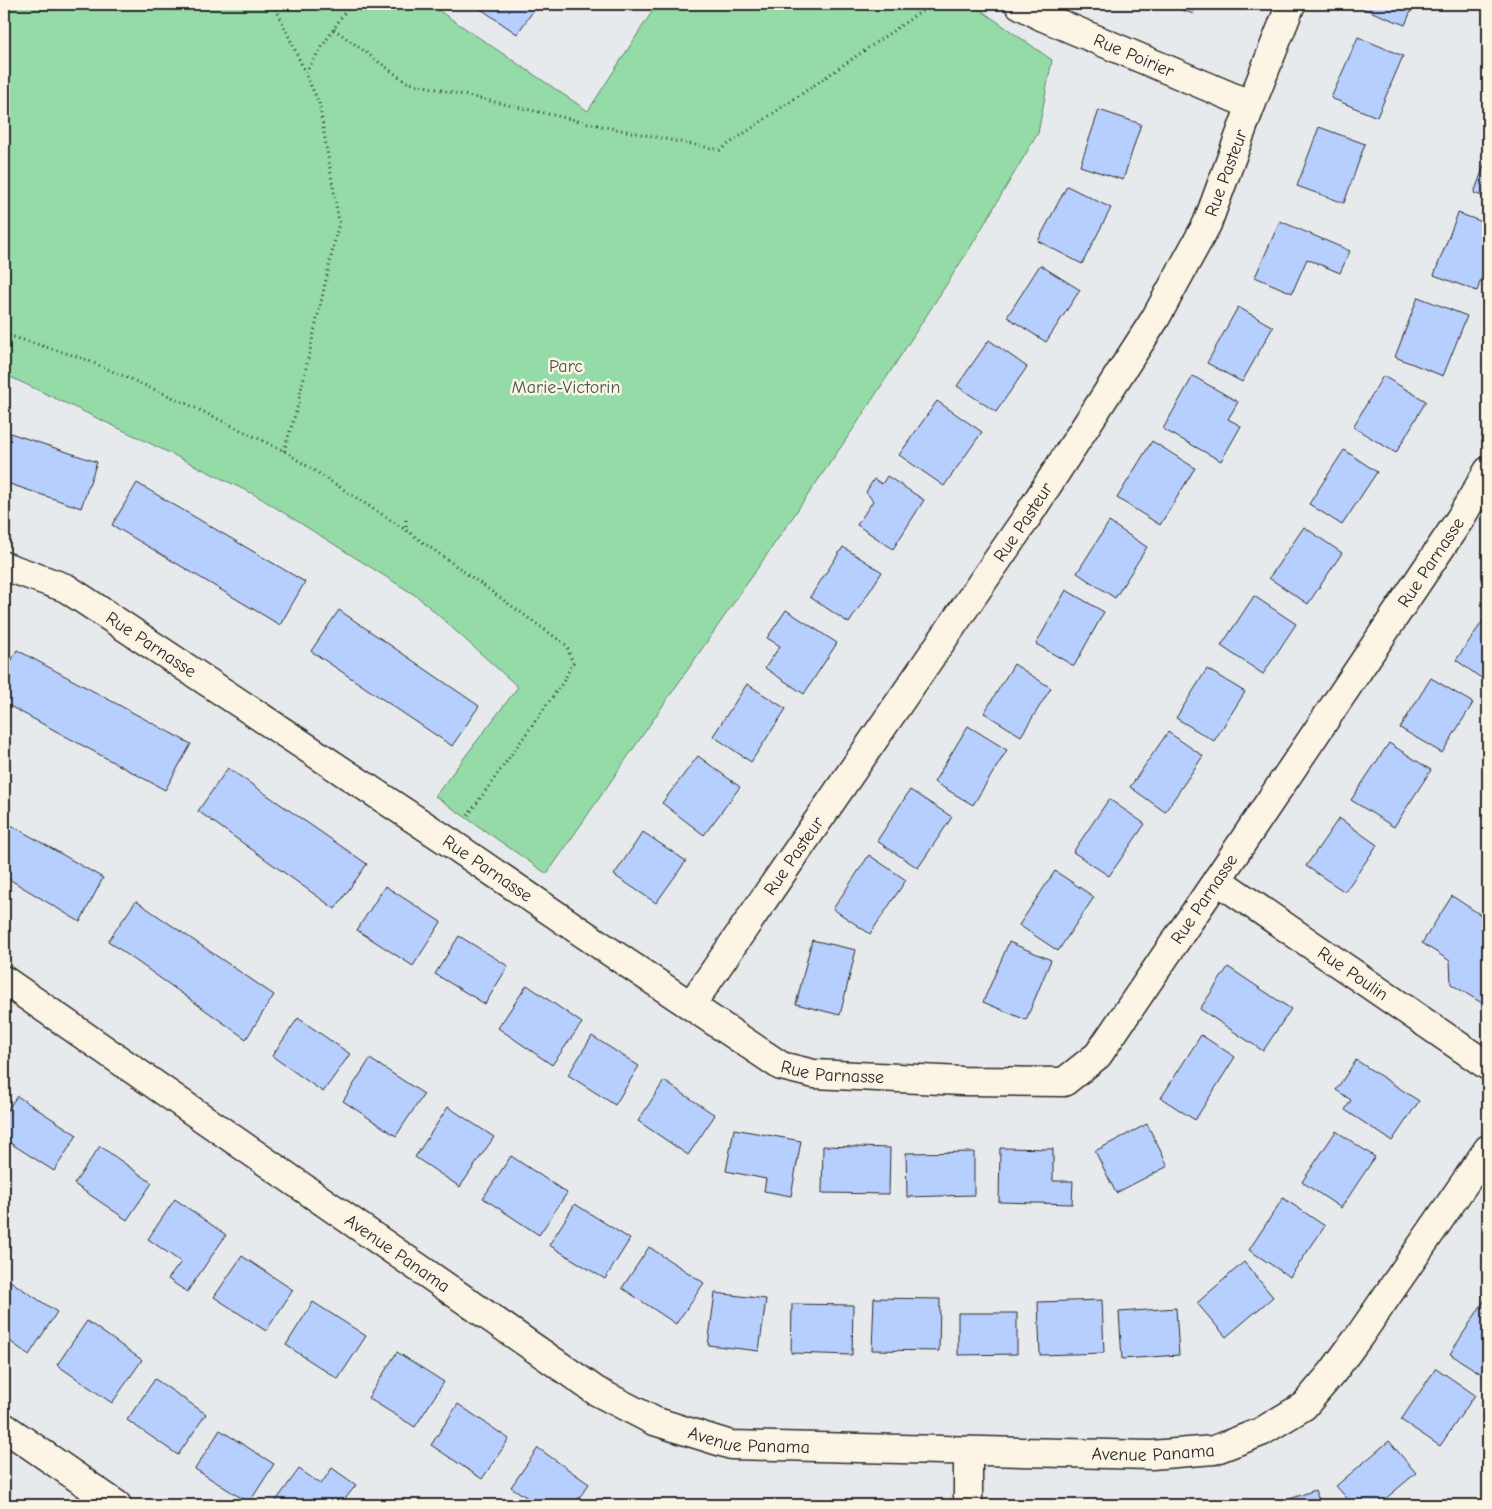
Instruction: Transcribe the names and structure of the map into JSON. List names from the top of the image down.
{
  "streets": {
    "street": [
      "Rue Poirier",
      "Rue Pasteur",
      "Rue Parnasse",
      "Rue Poulin",
      "Avenue Panama"
    ]
  },
  "crossings": [
    ["Rue Poirier", "Rue Pasteur"],
    ["Rue Pasteur", "Rue Parnasse"],
    ["Rue Parnasse", "Rue Poulin"]
  ],
  "parks": ["Parc Marie-Victorin"]
}
